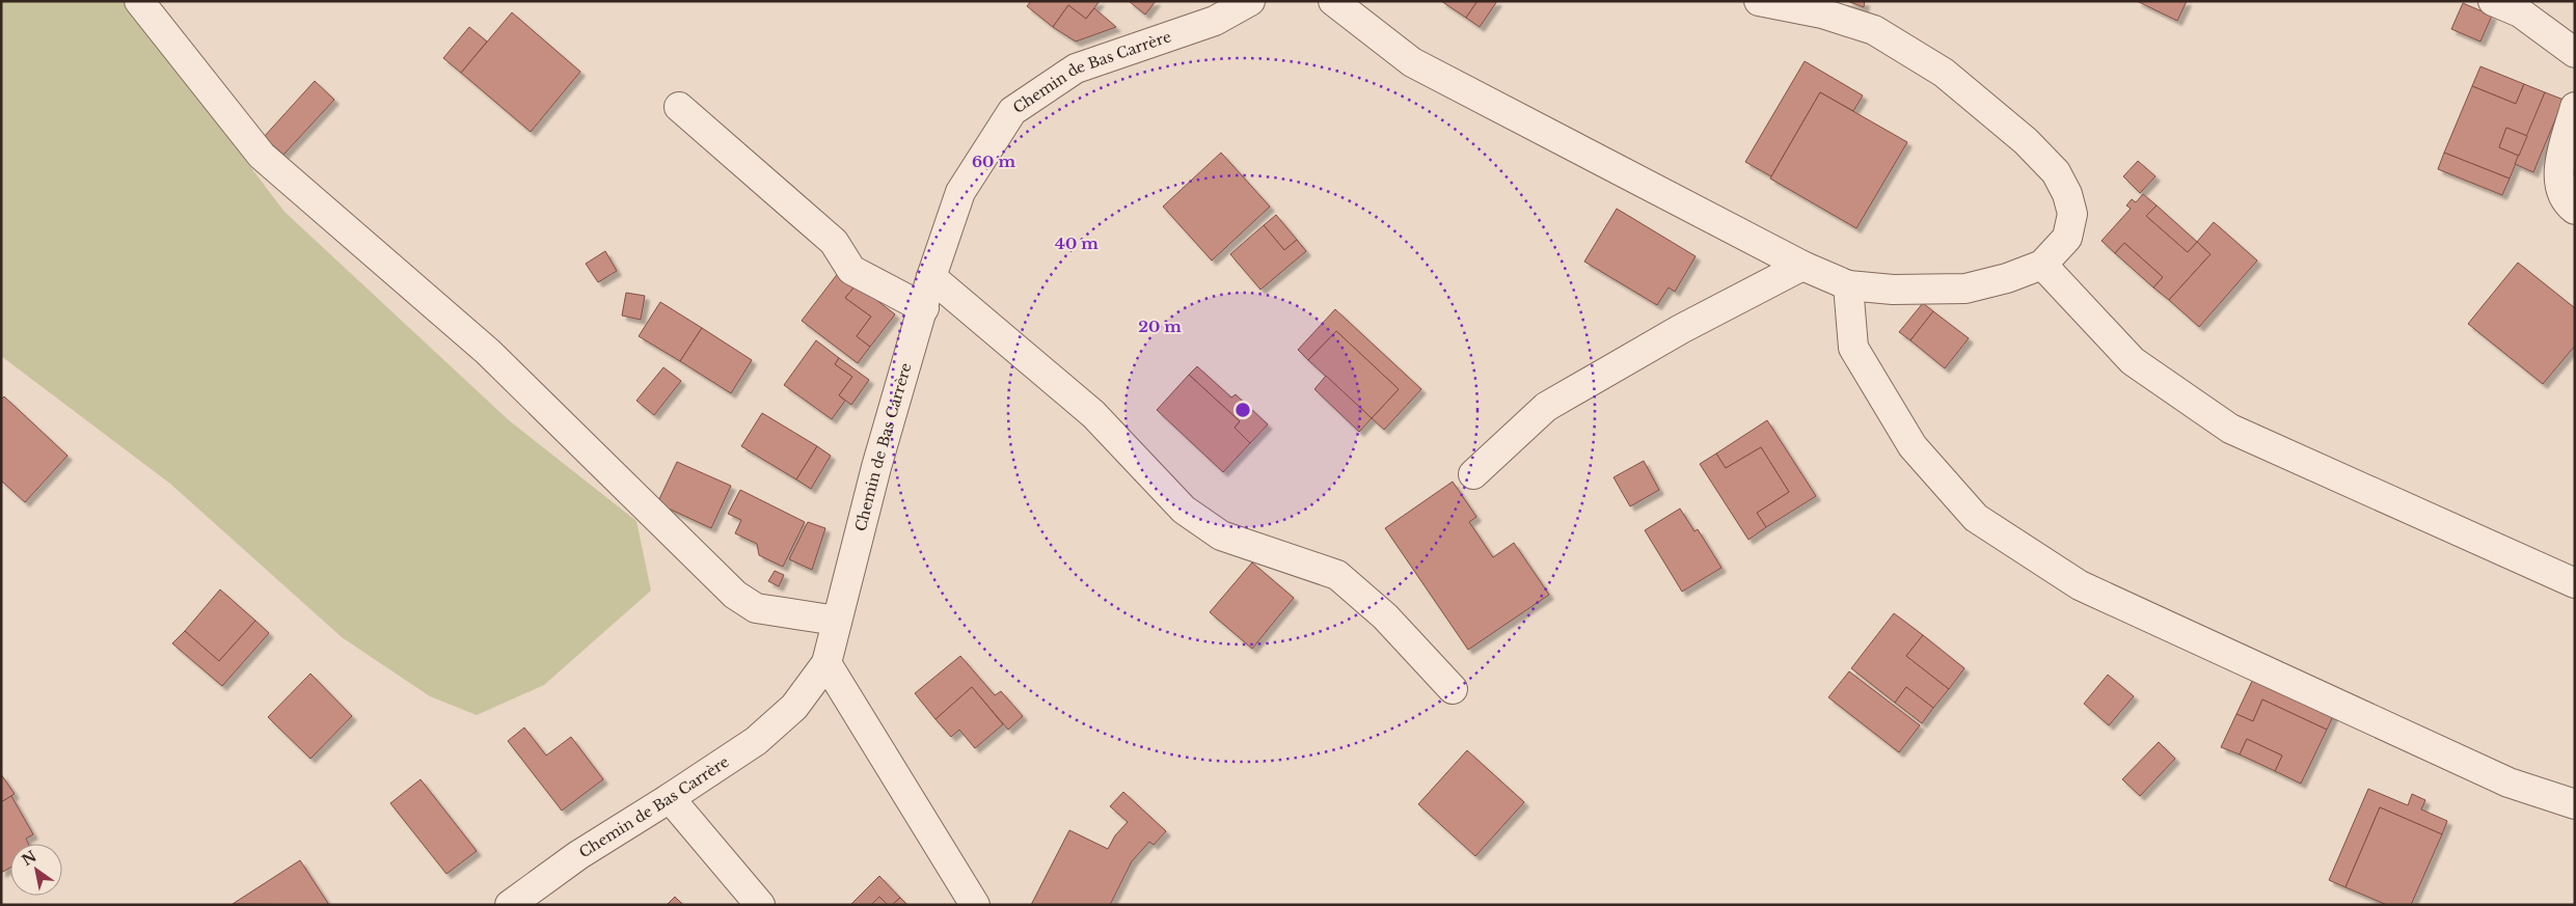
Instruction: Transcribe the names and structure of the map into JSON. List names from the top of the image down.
{
  "streets": {
    "street": ["Chemin de Bas Carrère"]
  },
  "north": "top left",
  "rings": ["60 m", "40 m", "20 m"]
}
